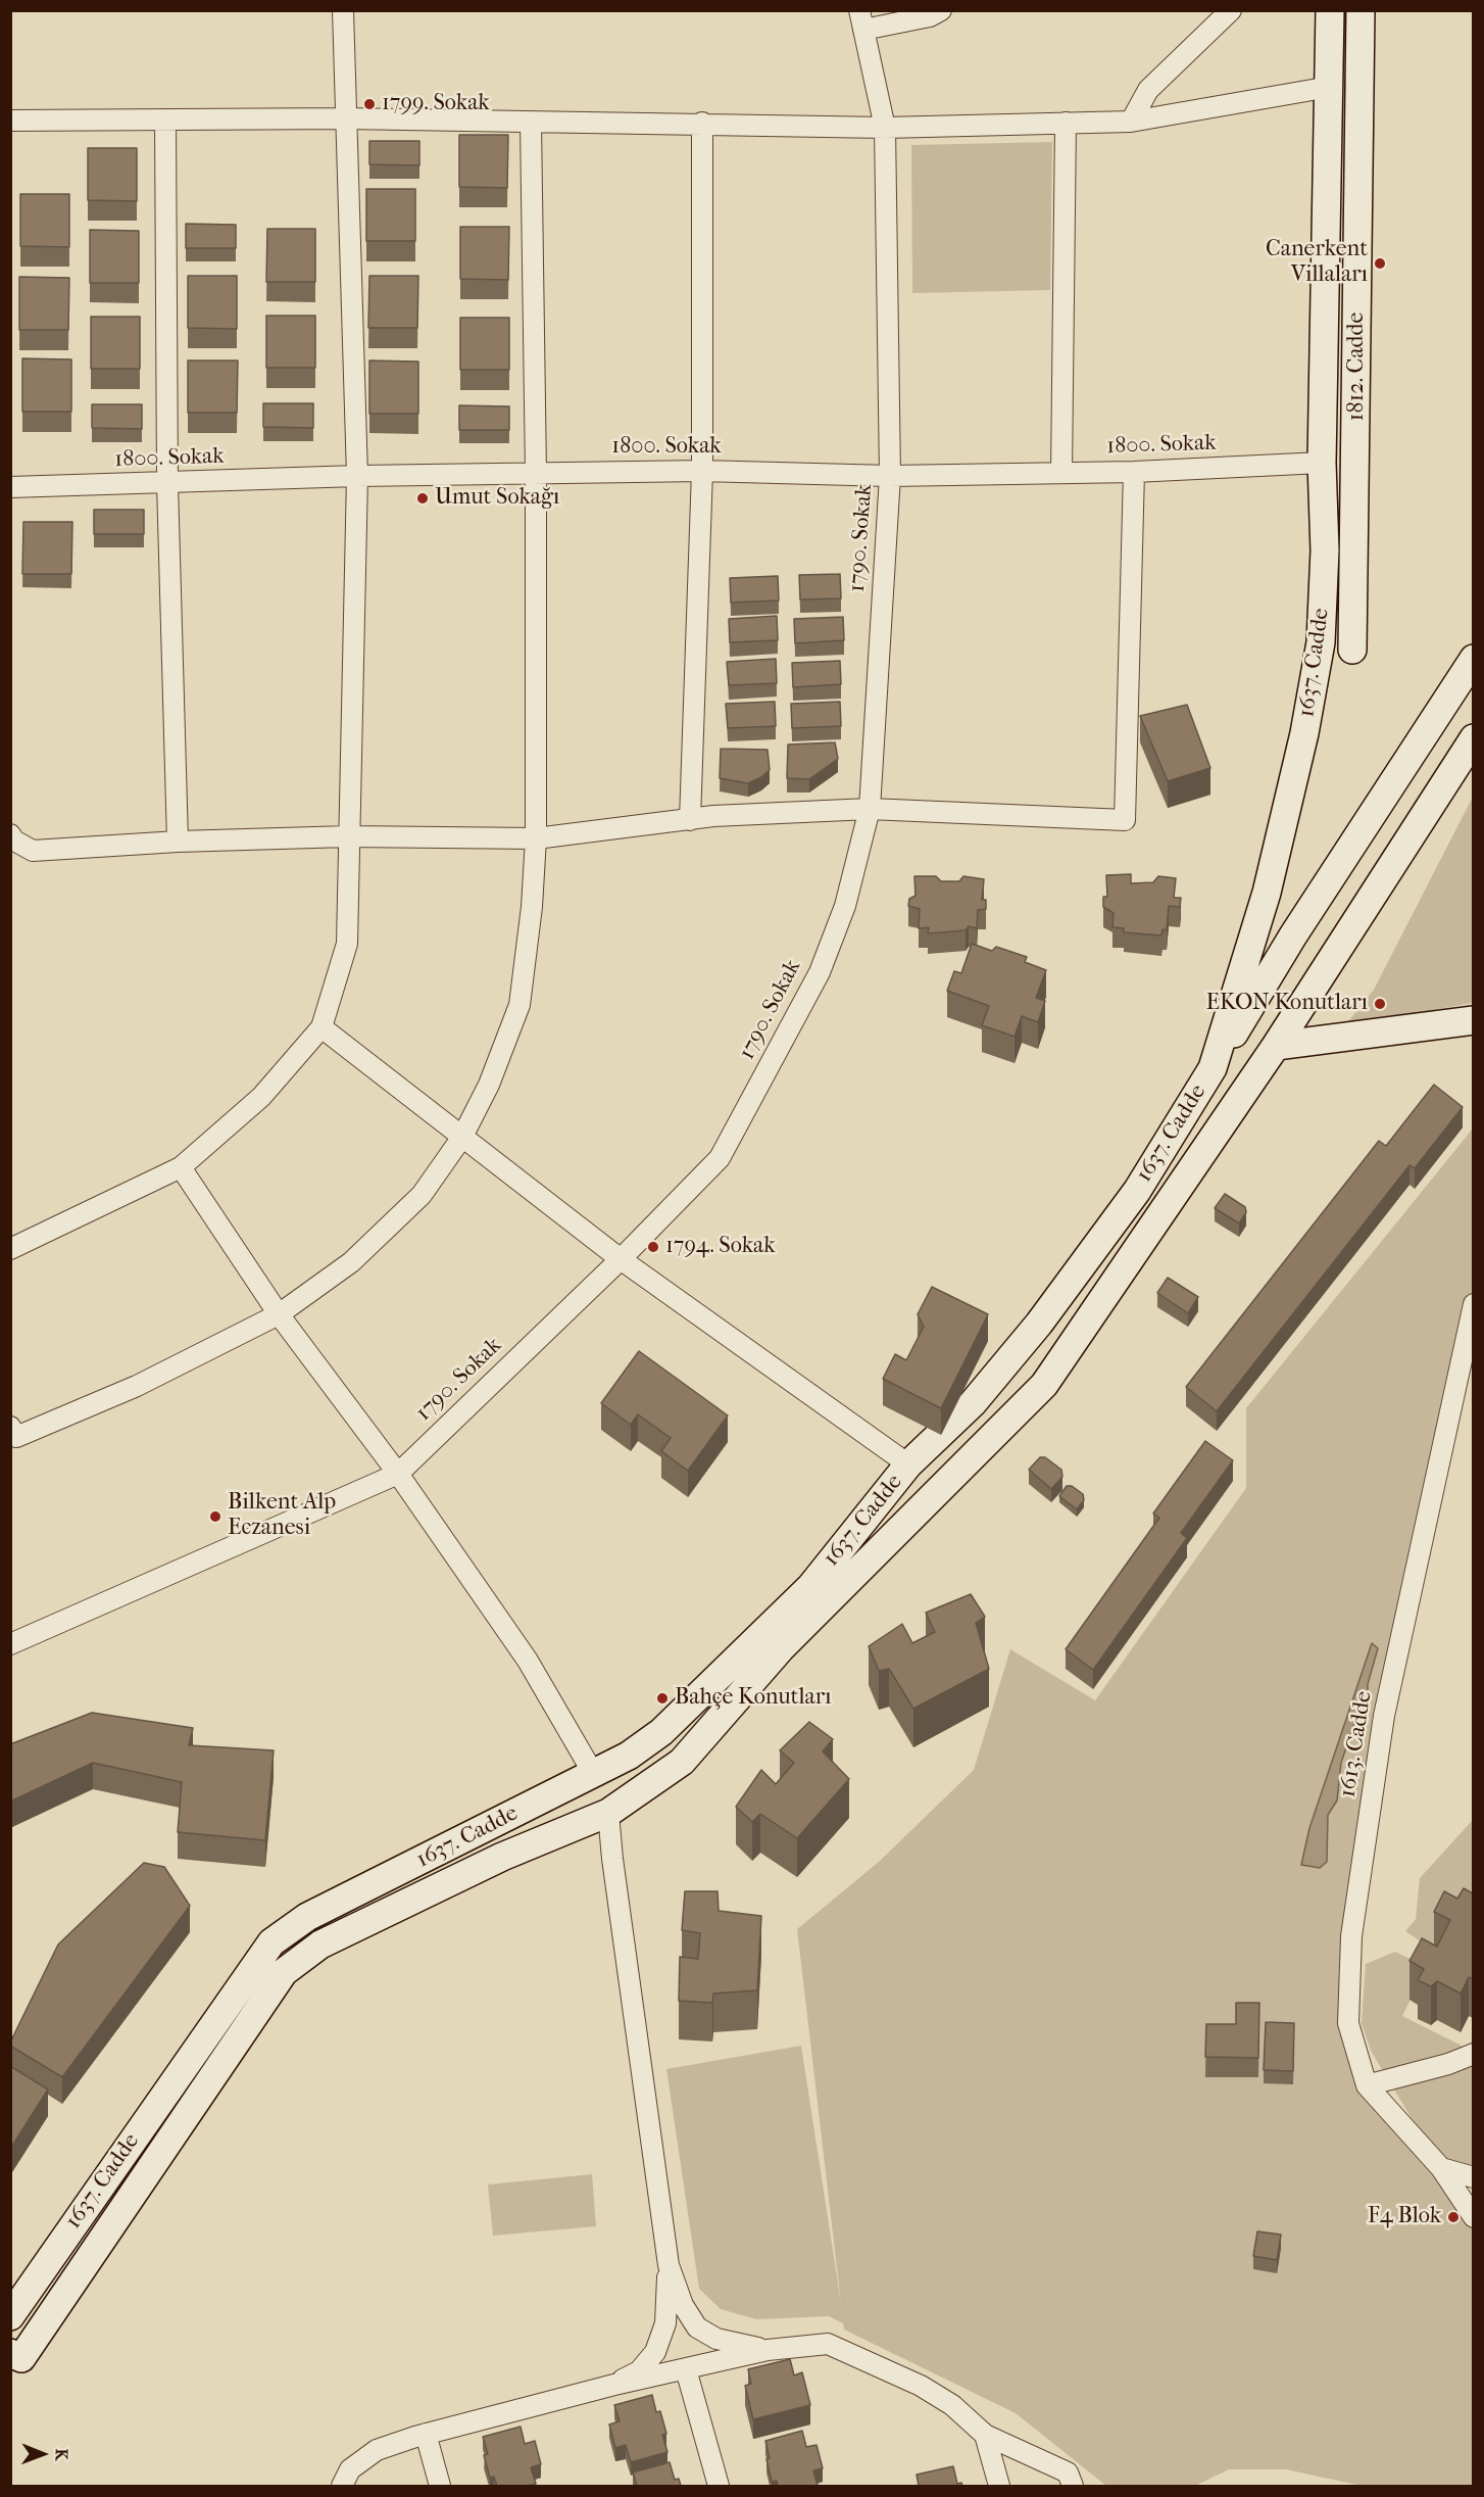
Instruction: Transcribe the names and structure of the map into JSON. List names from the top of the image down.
{
  "streets": {
    "street": [
      "1812. Cadde",
      "1800. Sokak",
      "1790. Sokak",
      "1637. Cadde",
      "1613. Cadde"
    ]
  },
  "crossings": [
    ["1812. Cadde", "1800. Sokak"],
    ["1812. Cadde", "1637. Cadde"],
    ["1800. Sokak", "1790. Sokak"],
    ["1800. Sokak", "1637. Cadde"]
  ],
  "places": [
    "1799. Sokak",
    "Canerkent Villaları",
    "Umut Sokağı",
    "EKON Konutları",
    "1794. Sokak",
    "Bilkent Alp Eczanesi",
    "Bahçe Konutları",
    "F4 Blok"
  ],
  "north": "right"
}
